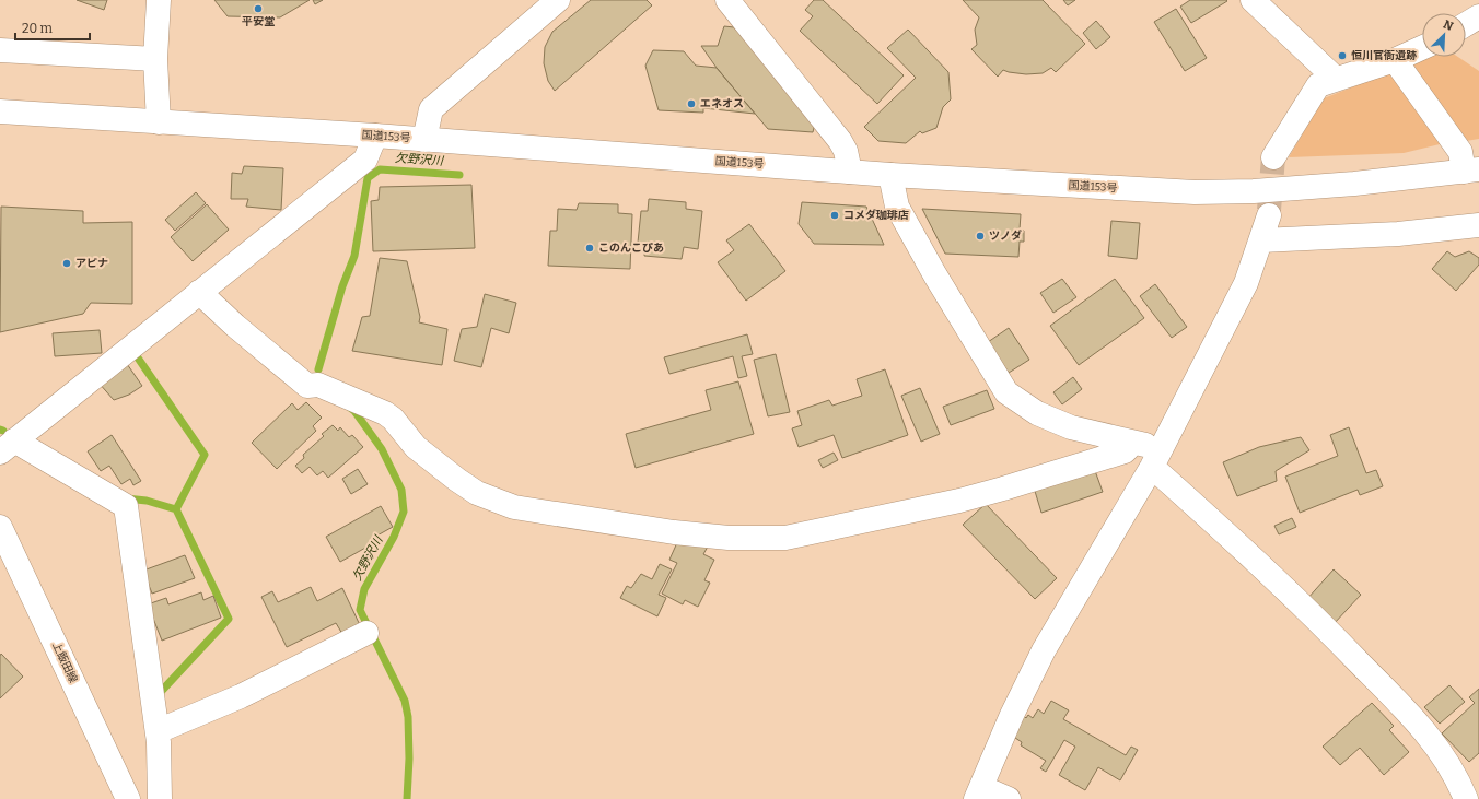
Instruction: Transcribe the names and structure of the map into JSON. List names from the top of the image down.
{
  "streets": {
    "main road": ["国道153号", "上飯田線"]
  },
  "water": ["欠野沢川"],
  "places": [
    "平安堂",
    "恒川官衙遺跡",
    "エネオス",
    "コメダ珈琲店",
    "ツノダ",
    "このんこぴあ",
    "アピナ"
  ],
  "scale_bar": "20 m",
  "north": "top right"
}
